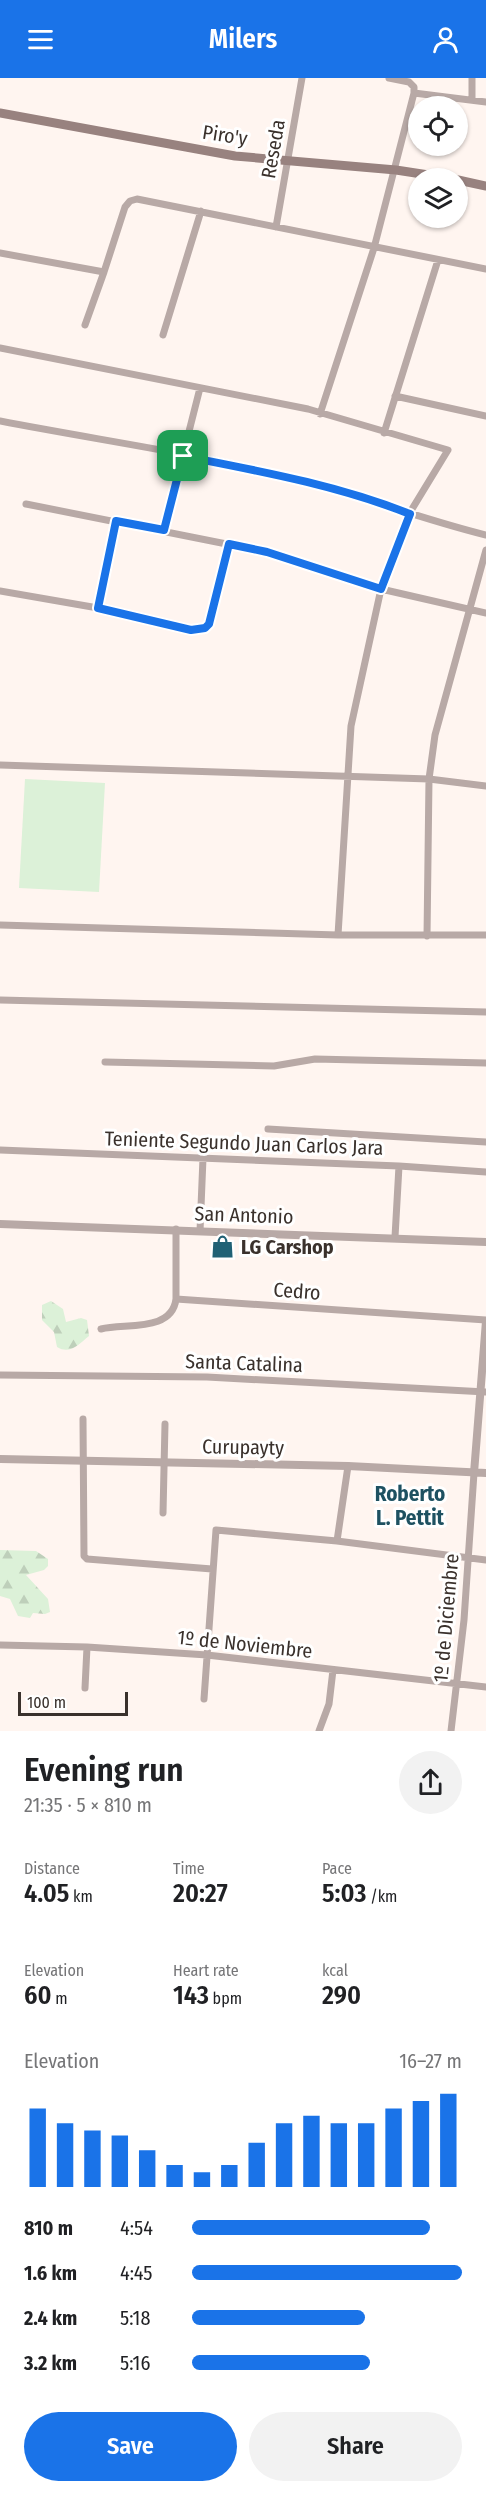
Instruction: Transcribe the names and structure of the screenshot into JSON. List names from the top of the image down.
{
  "streets": {
    "main road": ["Piro'y"],
    "street": [
      "Reseda",
      "Teniente Segundo Juan Carlos Jara",
      "San Antonio",
      "Cedro",
      "Santa Catalina",
      "Curupayty",
      "1º de Diciembre",
      "1º de Noviembre"
    ]
  },
  "crossings": [
    ["Piro'y", "Reseda"],
    ["Curupayty", "1º de Diciembre"],
    ["1º de Diciembre", "1º de Noviembre"]
  ],
  "districts": ["Roberto L. Pettit"],
  "places": {
    "shop": ["LG Carshop"]
  },
  "scale_bar": "100 m",
  "page": {
    "header": "Milers",
    "scale": "100 m",
    "heading": ["Evening run", "21:35 · 5 × 810 m"],
    "stats": [
      ["Distance", "4.05 km"],
      ["Time", "20:27"],
      ["Pace", "5:03 /km"],
      ["Elevation", "60 m"],
      ["Heart rate", "143 bpm"],
      ["kcal", "290"]
    ],
    "chart": ["Elevation", "16–27 m"],
    "list": [
      {
        "name": "810 m",
        "note": "4:54"
      },
      {
        "name": "1.6 km",
        "note": "4:45"
      },
      {
        "name": "2.4 km",
        "note": "5:18"
      },
      {
        "name": "3.2 km",
        "note": "5:16"
      }
    ],
    "buttons": ["Save", "Share"]
  }
}
